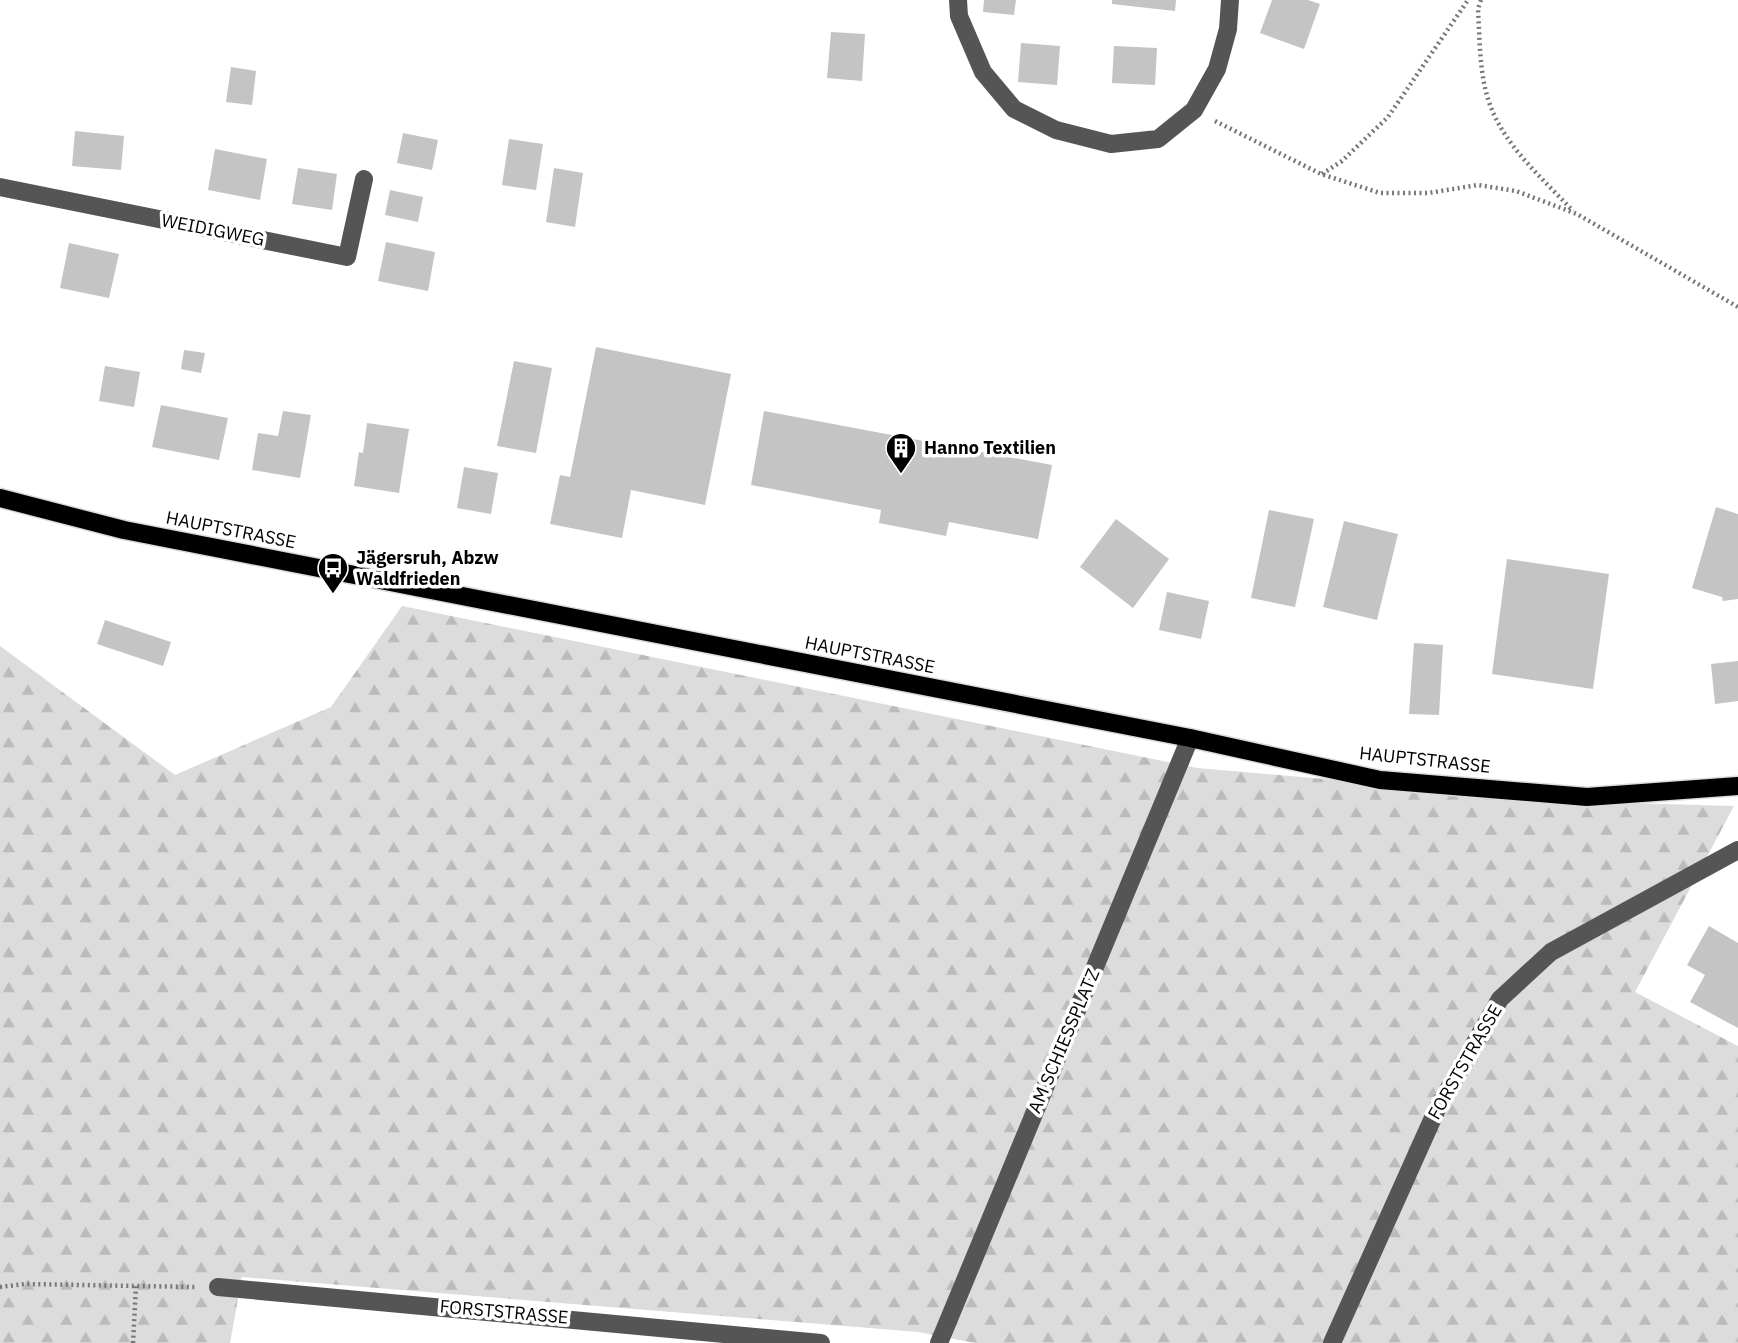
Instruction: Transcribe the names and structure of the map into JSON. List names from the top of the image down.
{
  "streets": {
    "main road": ["HAUPTSTRASSE"],
    "street": ["WEIDIGWEG", "AM SCHIESSPLATZ", "FORSTSTRASSE"]
  },
  "crossings": [
    ["HAUPTSTRASSE", "AM SCHIESSPLATZ"]
  ],
  "places": {
    "building": ["Hanno Textilien"],
    "bus stop": ["Jägersruh, Abzw Waldfrieden"]
  }
}
